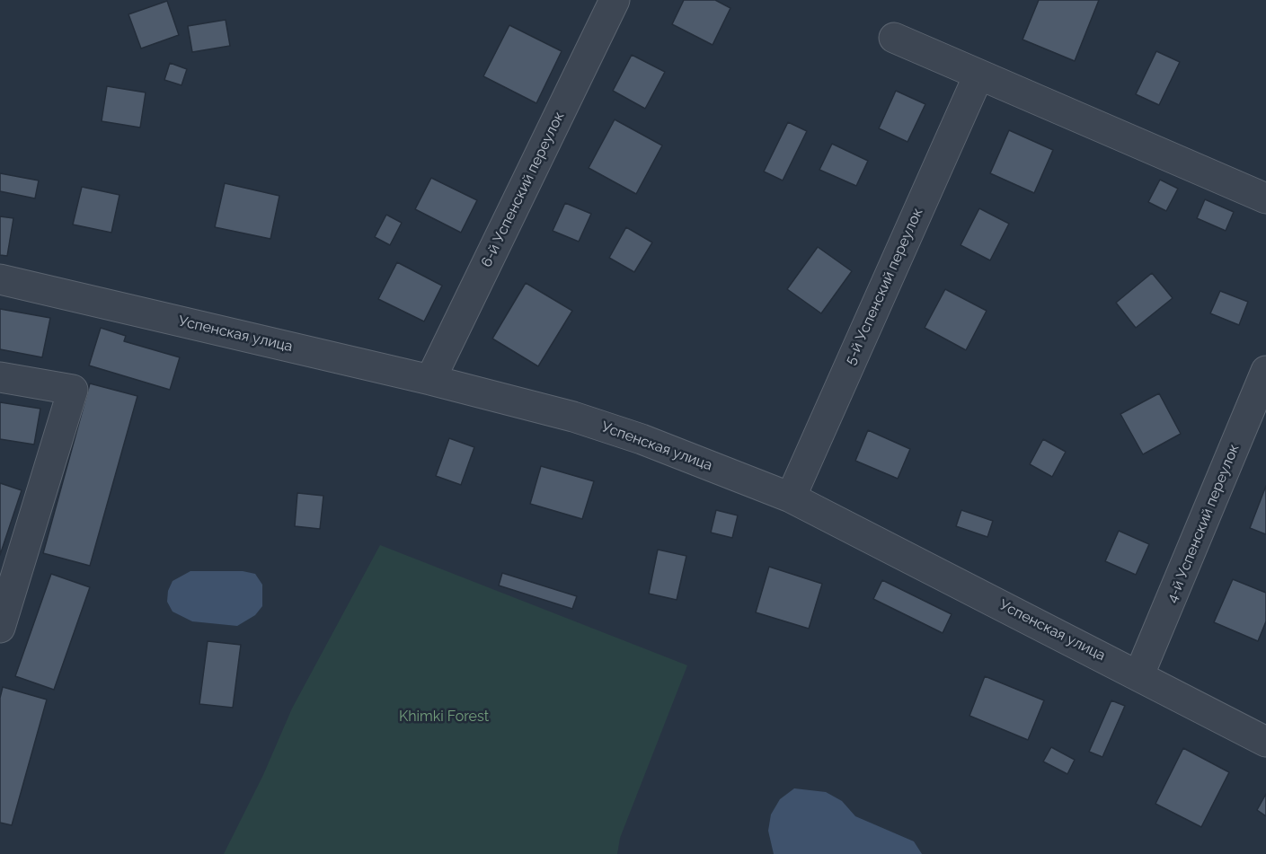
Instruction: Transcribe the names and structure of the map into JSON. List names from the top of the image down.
{
  "streets": {
    "street": [
      "6-й Успенский переулок",
      "5-й Успенский переулок",
      "Успенская улица",
      "4-й Успенский переулок"
    ]
  },
  "crossings": [
    ["6-й Успенский переулок", "Успенская улица"],
    ["5-й Успенский переулок", "Успенская улица"],
    ["Успенская улица", "4-й Успенский переулок"]
  ],
  "parks": ["Khimki Forest"]
}
